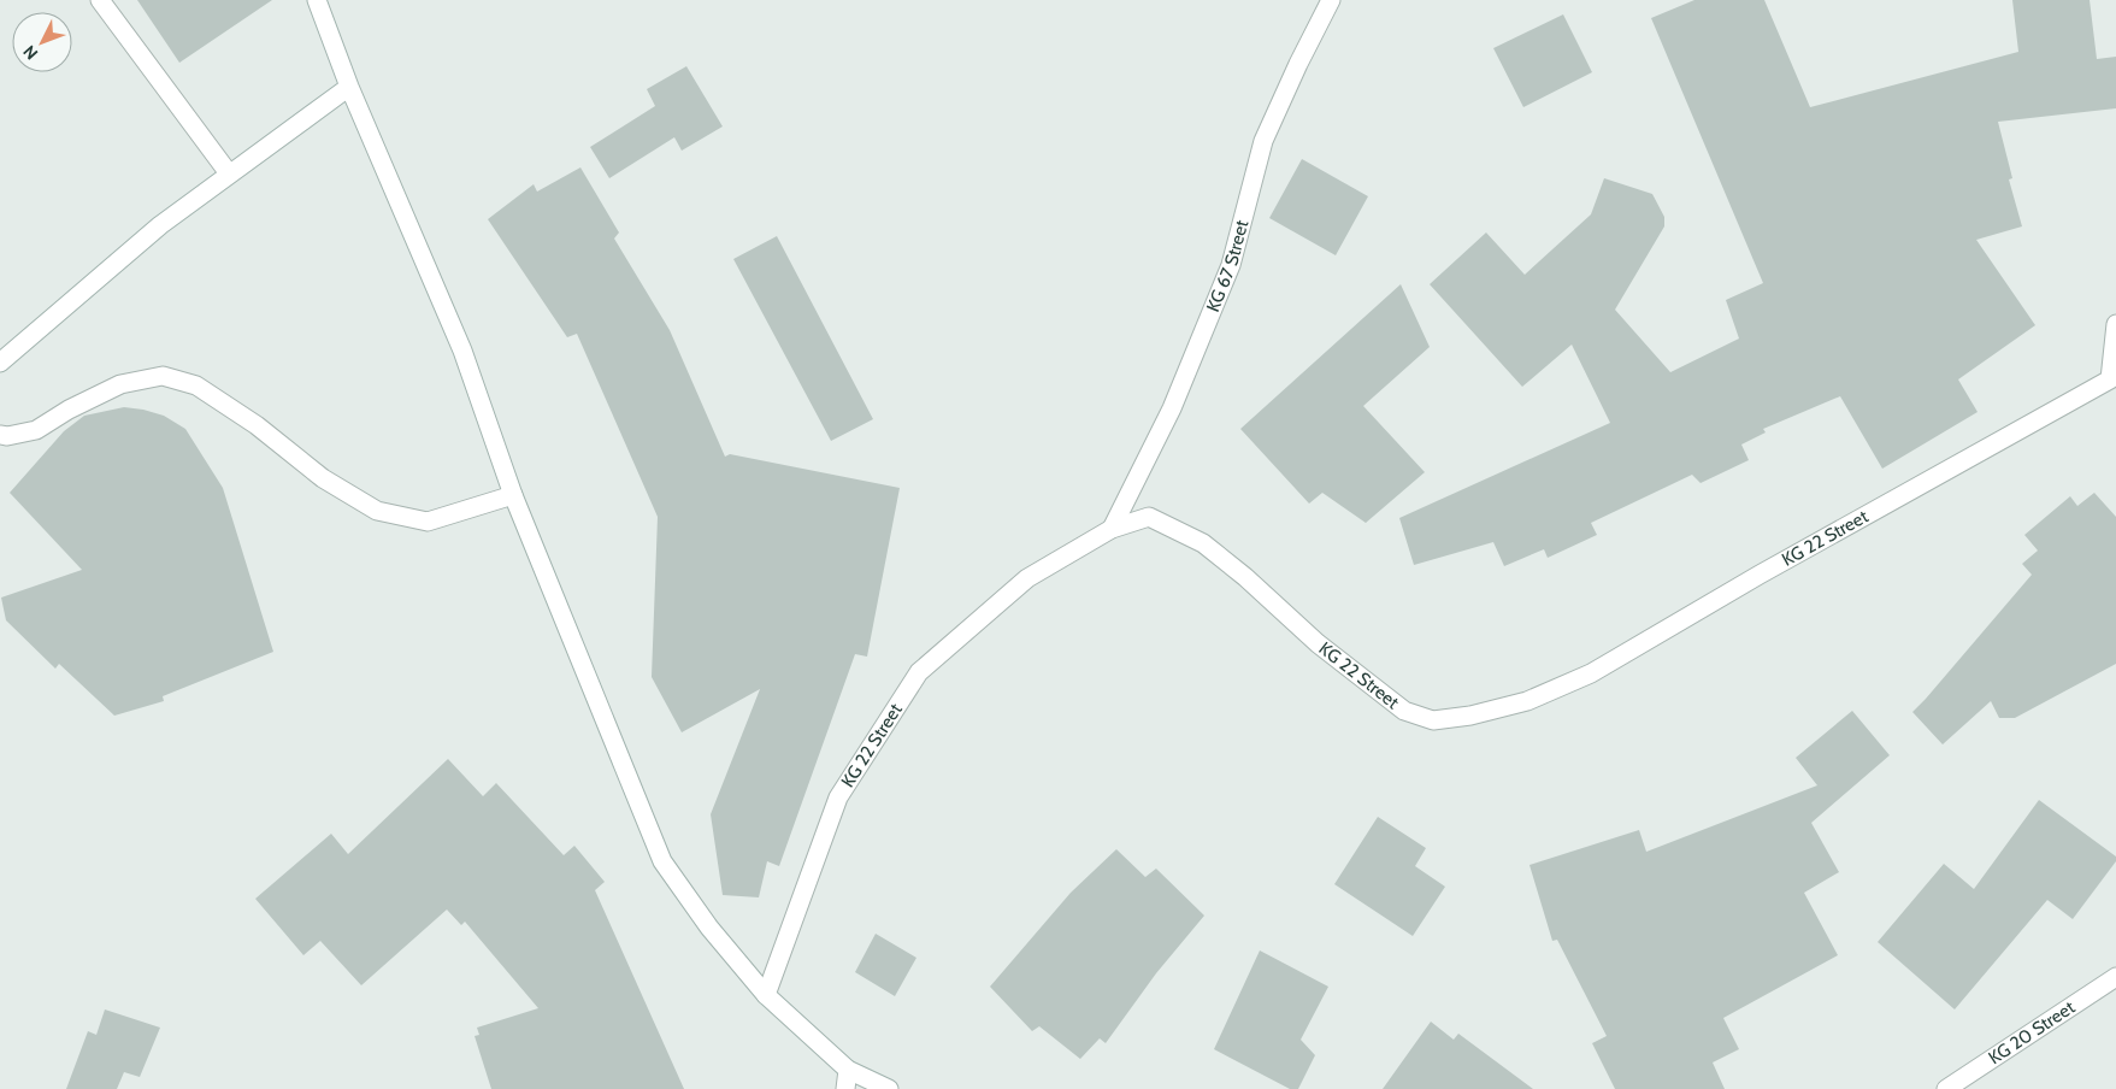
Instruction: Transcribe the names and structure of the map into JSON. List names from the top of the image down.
{
  "streets": {
    "street": ["KG 67 Street", "KG 22 Street", "KG 20 Street"]
  },
  "crossings": [
    ["KG 67 Street", "KG 22 Street"]
  ],
  "north": "bottom left"
}
